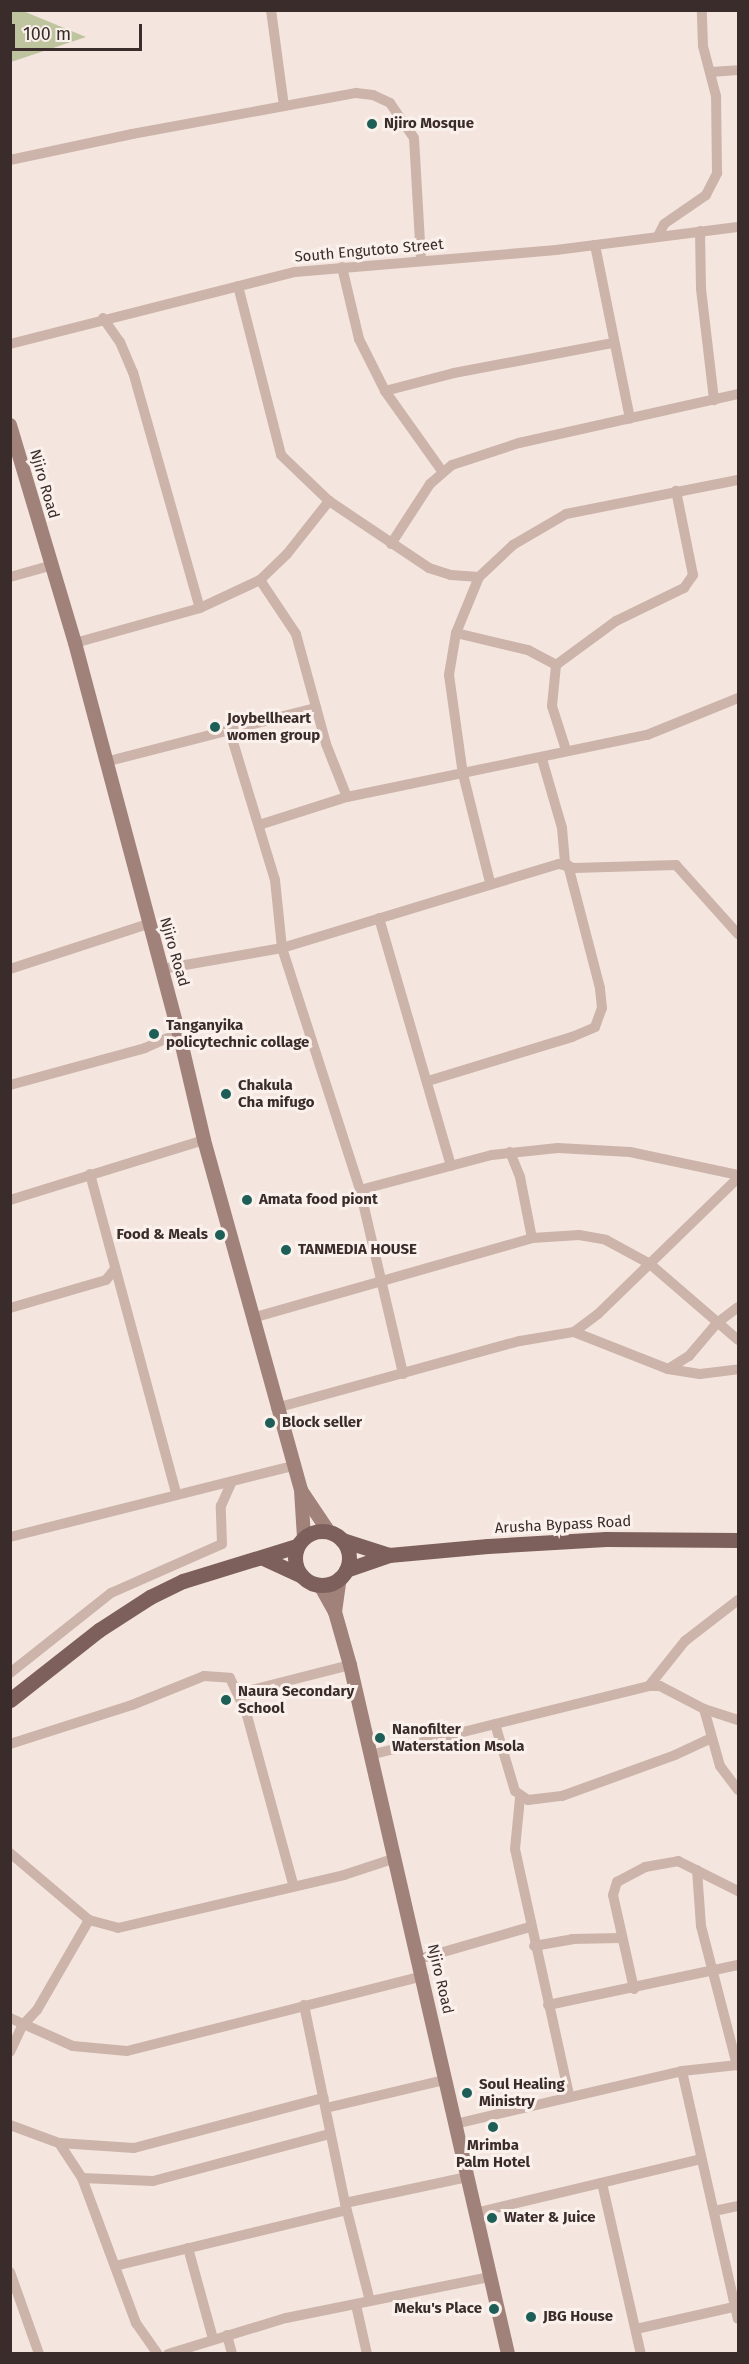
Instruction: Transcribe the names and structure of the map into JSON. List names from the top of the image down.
{
  "streets": {
    "main road": ["Arusha Bypass Road"],
    "street": ["South Engutoto Street", "Njiro Road"]
  },
  "crossings": [
    ["Njiro Road", "Arusha Bypass Road"]
  ],
  "places": [
    "Njiro Mosque",
    "Joybellheart women group",
    "Tanganyika policytechnic collage",
    "Chakula Cha mifugo",
    "Amata food piont",
    "Food & Meals",
    "TANMEDIA HOUSE",
    "Block seller",
    "Naura Secondary School",
    "Nanofilter Waterstation Msola",
    "Soul Healing Ministry",
    "Mrimba Palm Hotel",
    "Water & Juice",
    "Meku's Place",
    "JBG House"
  ],
  "scale_bar": "100 m"
}
